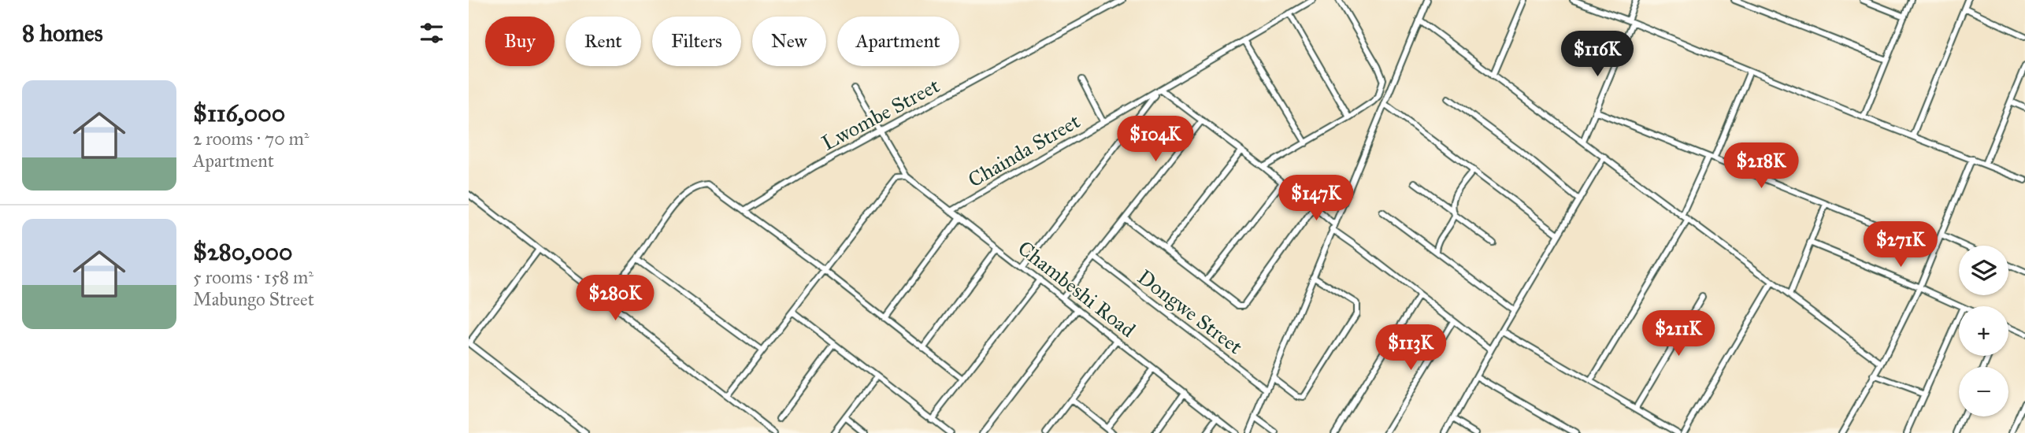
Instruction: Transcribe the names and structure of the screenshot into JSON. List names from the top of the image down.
{
  "streets": {
    "street": [
      "Lwombe Street",
      "Chainda Street",
      "Chambeshi Road",
      "Dongwe Street"
    ]
  },
  "crossings": [
    ["Chainda Street", "Chambeshi Road"]
  ],
  "page": {
    "heading": "8 homes",
    "chip": [
      "Buy",
      "Rent",
      "Filters",
      "New",
      "Apartment"
    ],
    "price": [
      "$116K",
      "$104K",
      "$218K",
      "$147K",
      "$271K",
      "$280K",
      "$211K",
      "$113K"
    ],
    "list": [
      {
        "name": "$116,000",
        "note": "2 rooms · 70 m² · Apartment"
      },
      {
        "name": "$280,000",
        "note": "5 rooms · 158 m² · Mabungo Street"
      }
    ],
    "map_buttons": ["+", "−"]
  }
}
